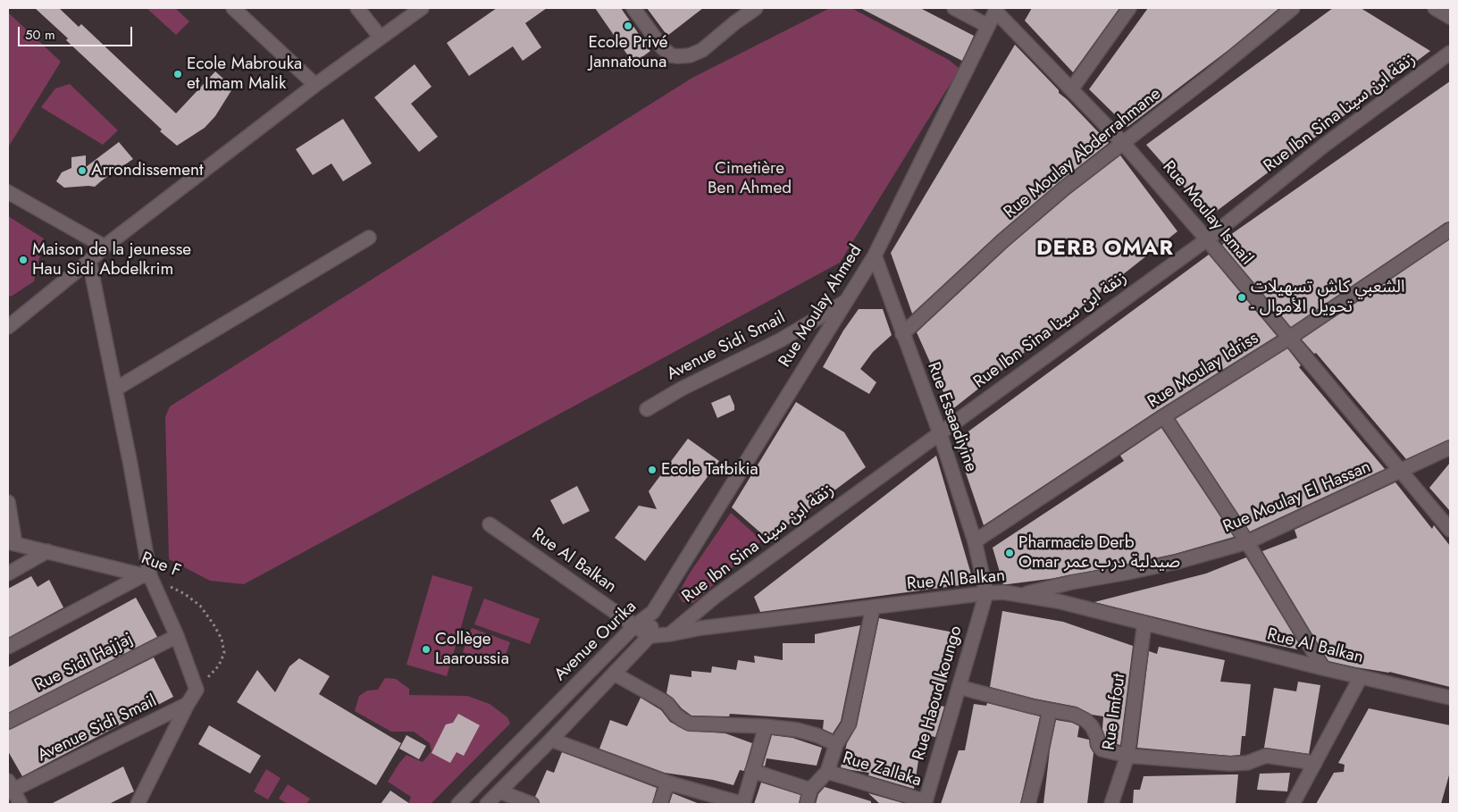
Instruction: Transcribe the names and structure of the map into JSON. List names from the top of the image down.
{
  "streets": {
    "street": [
      "Rue Ibn Sina زنقة ابن سينا",
      "Rue Moulay Abderrahmane",
      "Rue Moulay Ismail",
      "Rue Moulay Ahmed",
      "Avenue Sidi Smail",
      "Rue Moulay Idriss",
      "Rue Essaadiyine",
      "Rue Moulay El Hassan",
      "Rue Al Balkan",
      "Rue F",
      "Avenue Ourika",
      "Rue Sidi Hajjaj",
      "Rue Haoud koungo",
      "Rue Imfout",
      "Rue Zallaka"
    ]
  },
  "crossings": [
    ["Rue Ibn Sina زنقة ابن سينا", "Rue Moulay Ismail"],
    ["Rue Ibn Sina زنقة ابن سينا", "Rue Essaadiyine"],
    ["Rue Ibn Sina زنقة ابن سينا", "Rue Al Balkan"],
    ["Rue Moulay Abderrahmane", "Rue Moulay Ismail"],
    ["Rue Moulay Abderrahmane", "Rue Essaadiyine"],
    ["Rue Moulay Ismail", "Rue Moulay Ahmed"],
    ["Rue Moulay Ismail", "Rue Moulay Idriss"],
    ["Rue Moulay Ismail", "Rue Moulay El Hassan"],
    ["Rue Moulay Ahmed", "Avenue Sidi Smail"],
    ["Rue Moulay Ahmed", "Rue Essaadiyine"],
    ["Rue Moulay Ahmed", "Avenue Ourika"],
    ["Rue Moulay Idriss", "Rue Essaadiyine"],
    ["Rue Essaadiyine", "Rue Al Balkan"],
    ["Rue Essaadiyine", "Rue Haoud koungo"],
    ["Rue Moulay El Hassan", "Rue Al Balkan"],
    ["Rue Al Balkan", "Avenue Ourika"],
    ["Rue Al Balkan", "Rue Haoud koungo"],
    ["Rue Al Balkan", "Rue Imfout"],
    ["Rue Haoud koungo", "Rue Zallaka"]
  ],
  "districts": ["DERB OMAR"],
  "parks": ["Cimetière Ben Ahmed"],
  "places": [
    "Ecole Privé Jannatouna",
    "Ecole Mabrouka et Imam Malik",
    "Arrondissement",
    "Maison de la jeunesse Hau Sidi Abdelkrim",
    "الشعبي كاش تسهيلات - تحويل الأموال",
    "Ecole Tatbikia",
    "Pharmacie Derb Omar صيدلية درب عمر",
    "Collège Laaroussia"
  ],
  "scale_bar": "50 m"
}
